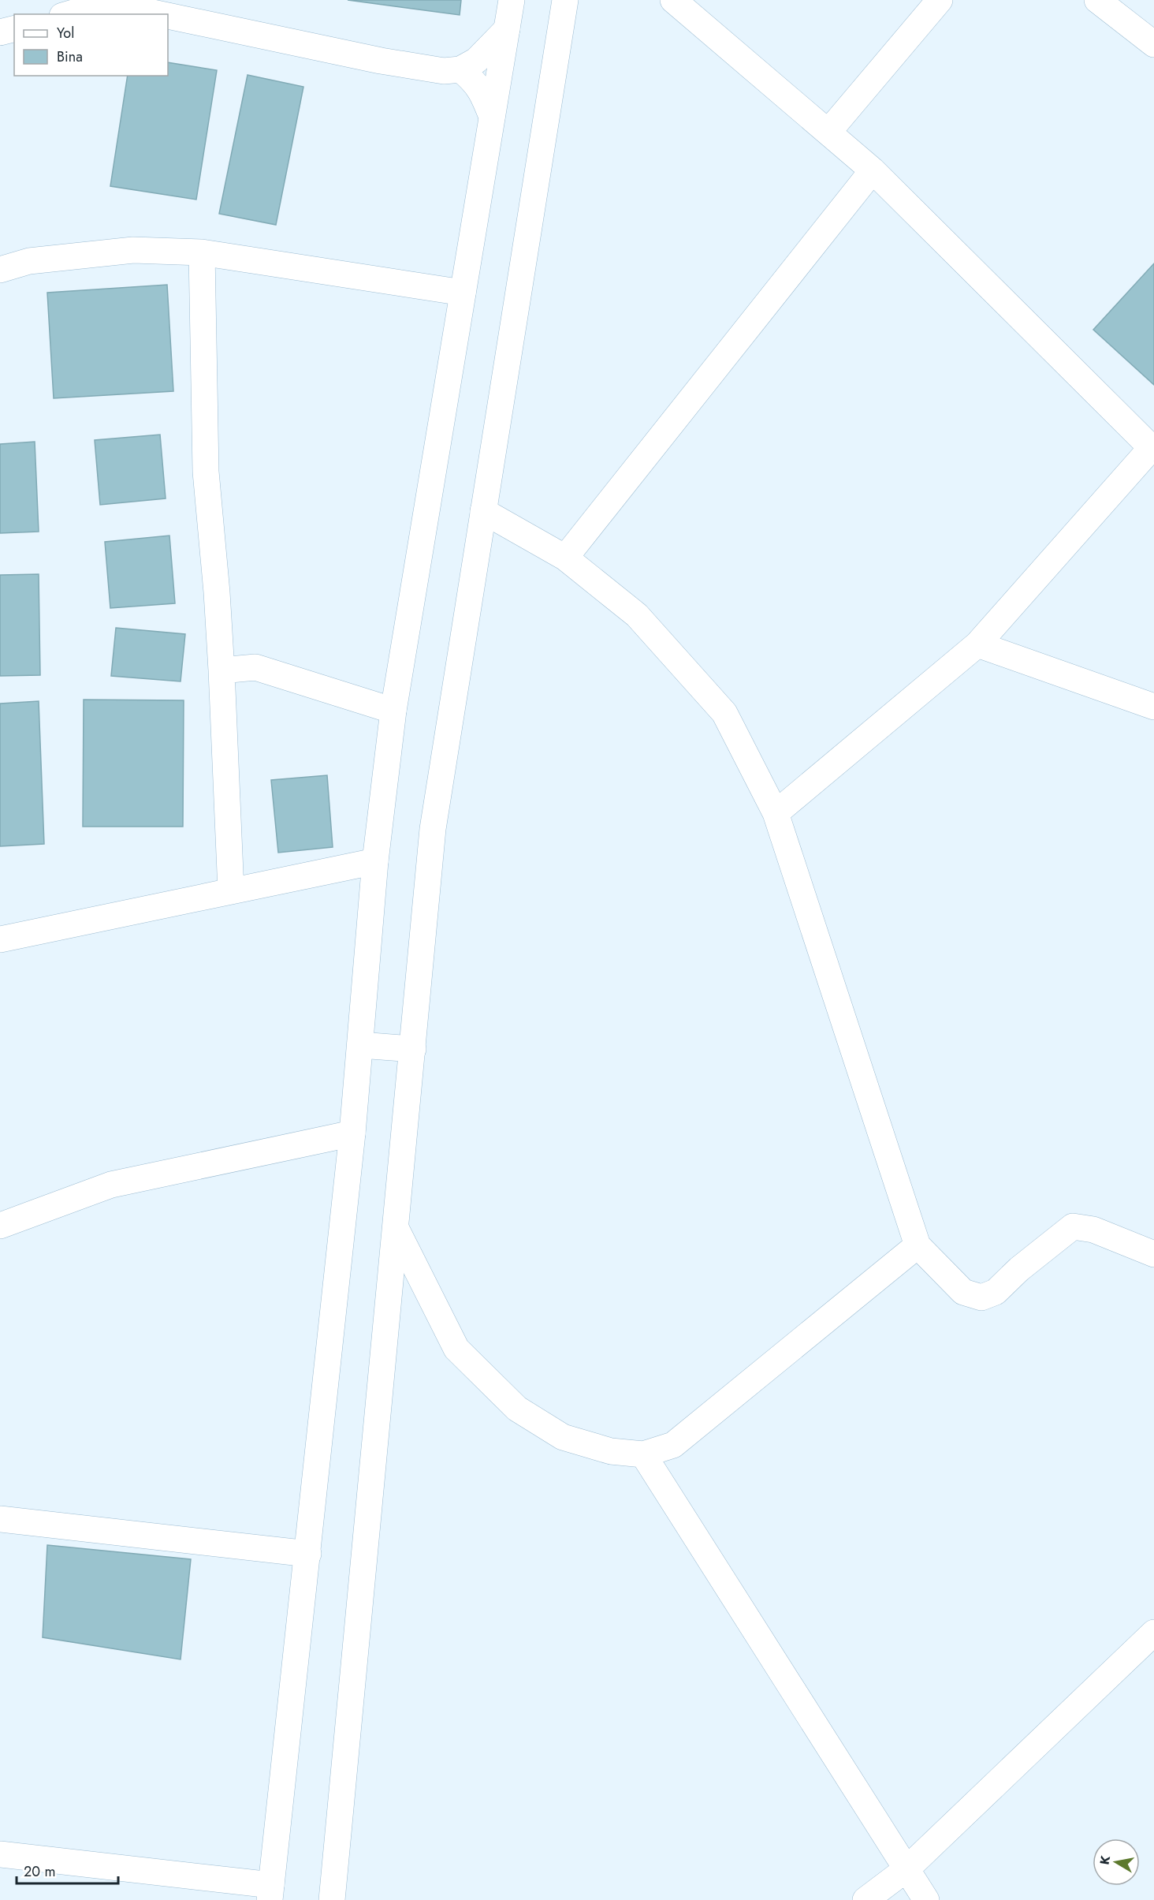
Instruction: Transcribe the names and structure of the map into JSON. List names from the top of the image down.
{
  "legend": ["Yol", "Bina"],
  "scale_bar": "20 m",
  "north": "left"
}
